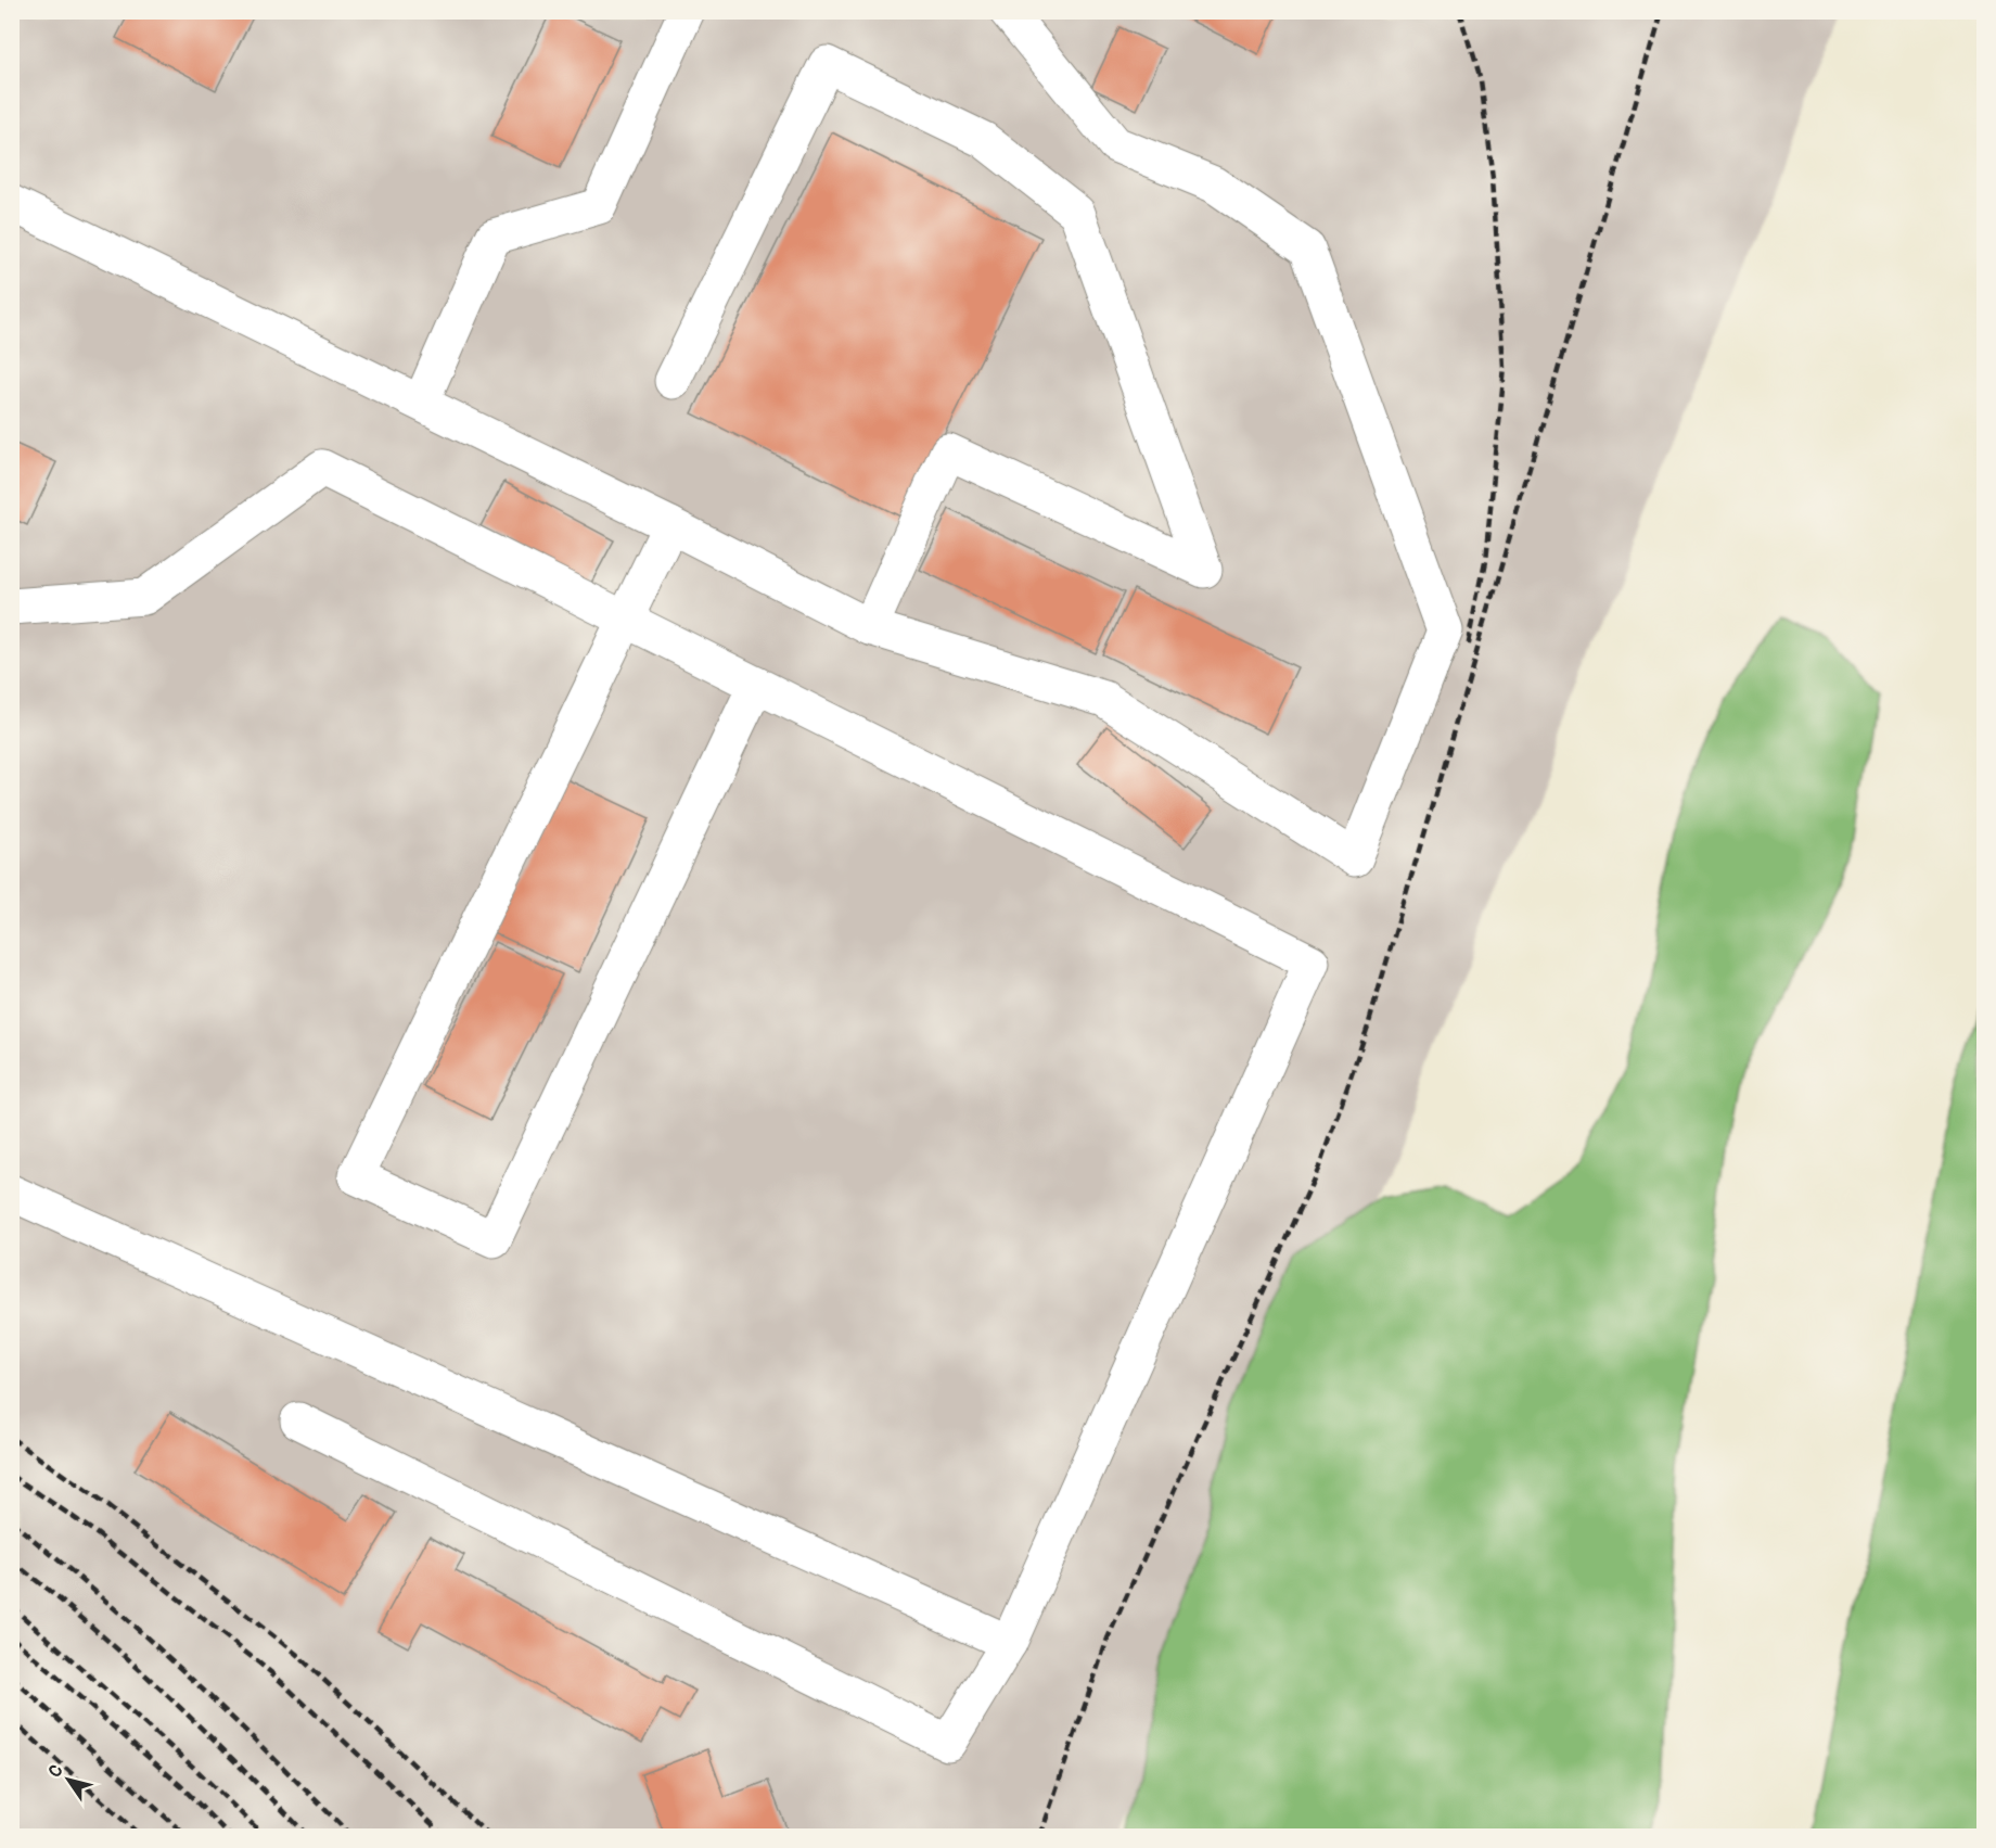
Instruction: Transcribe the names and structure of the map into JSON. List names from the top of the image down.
{
  "north": "top left"
}
